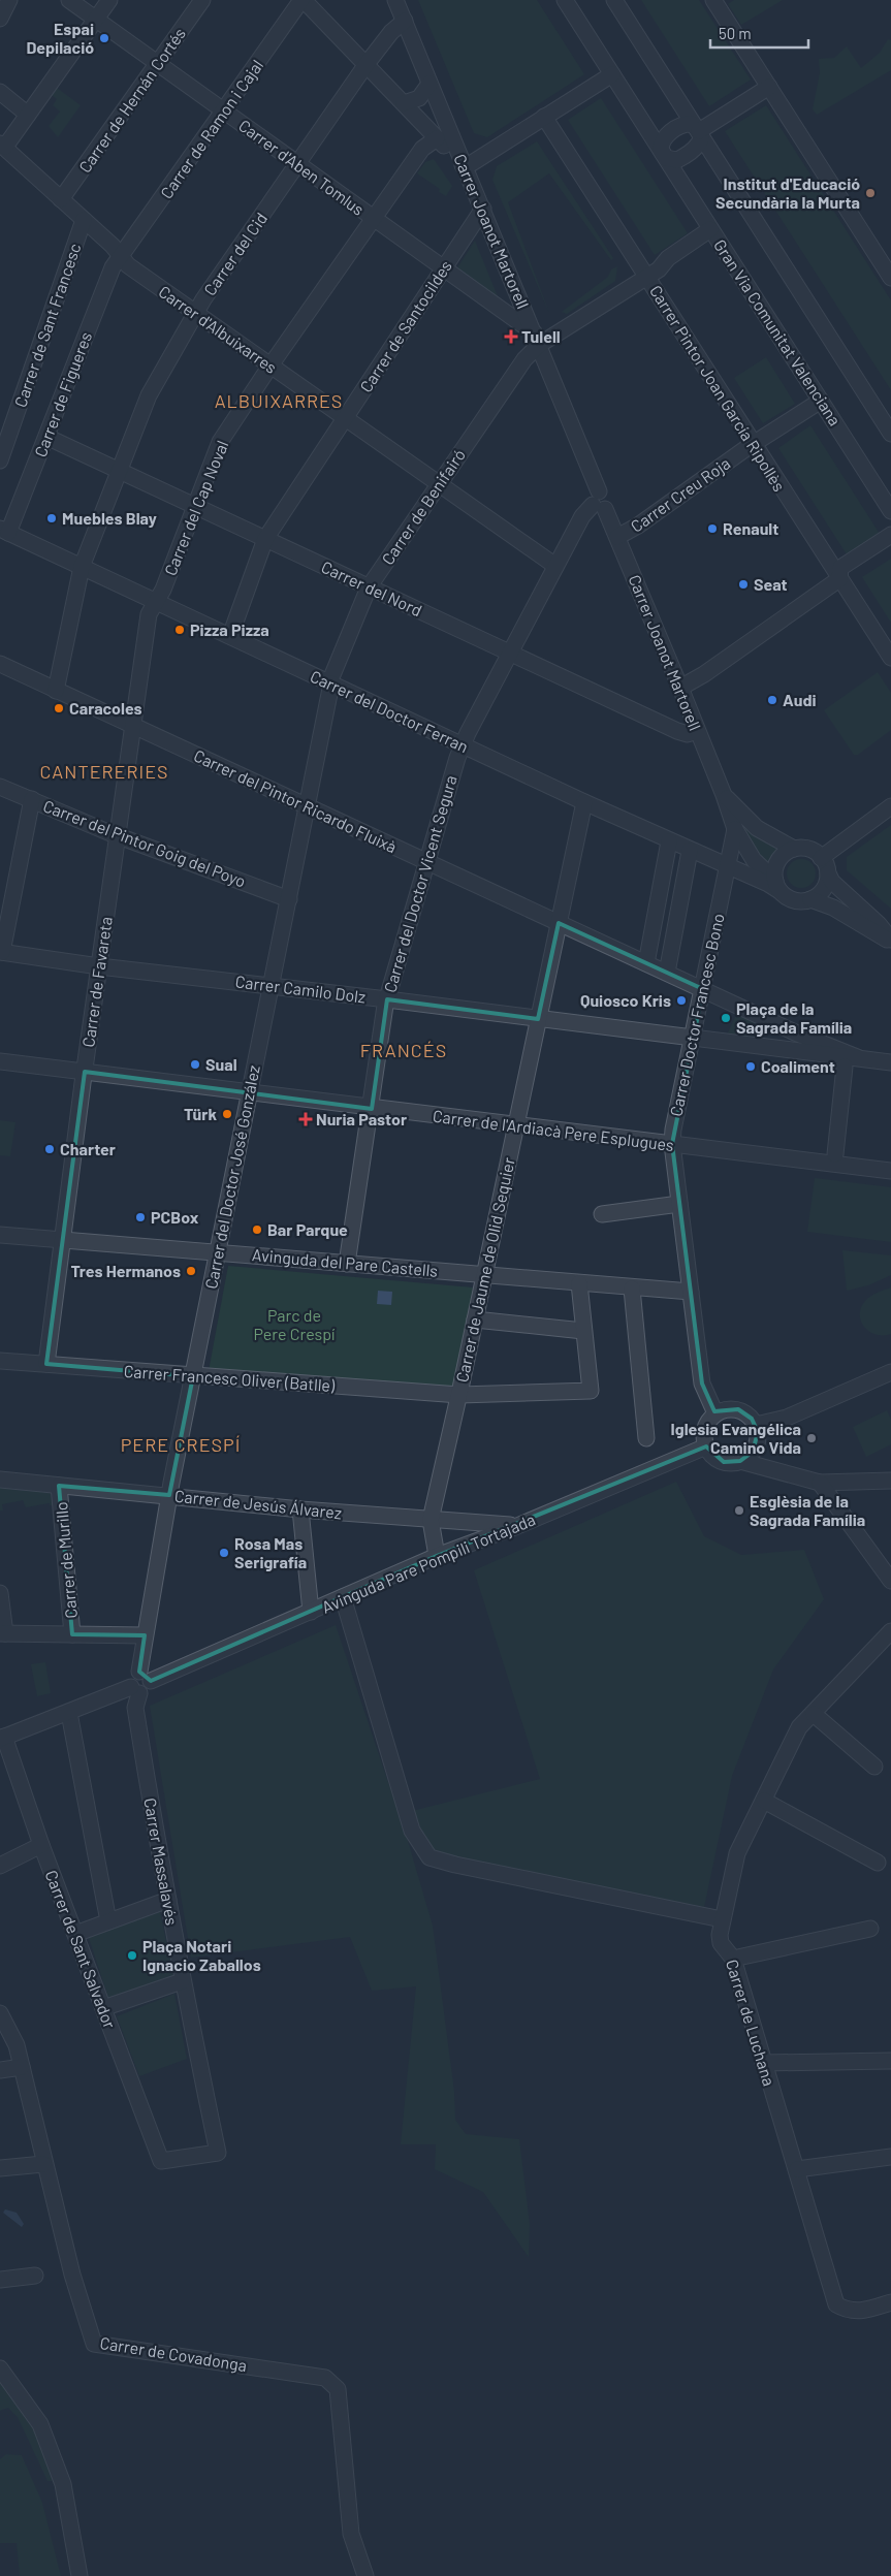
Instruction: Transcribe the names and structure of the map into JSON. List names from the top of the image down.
{
  "streets": {
    "street": [
      "Carrer de Hernán Cortés",
      "Carrer de Ramon i Cajal",
      "Carrer d'Aben Tomlus",
      "Carrer Joanot Martorell",
      "Carrer del Cid",
      "Carrer de Sant Francesc",
      "Carrer de Santocildes",
      "Carrer d'Albuixarres",
      "Gran Via Comunitat Valenciana",
      "Carrer Pintor Joan García Ripollès",
      "Carrer de Figueres",
      "Carrer Creu Roja",
      "Carrer de Benifairó",
      "Carrer del Cap Noval",
      "Carrer del Nord",
      "Carrer del Doctor Ferran",
      "Carrer del Pintor Ricardo Fluixà",
      "Carrer del Pintor Goig del Poyo",
      "Carrer del Doctor Vicent Segura",
      "Carrer de Favareta",
      "Carrer Camilo Dolz",
      "Carrer Doctor Francesc Bono",
      "Carrer de l'Ardiacà Pere Esplugues",
      "Carrer del Doctor José González",
      "Avinguda del Pare Castells",
      "Carrer de Jaume de Olid Sequier",
      "Carrer Francesc Oliver (Batlle)",
      "Carrer de Jesús Álvarez",
      "Carrer de Murillo",
      "Avinguda Pare Pompili Tortajada",
      "Carrer Massalavés",
      "Carrer de Sant Salvador",
      "Carrer de Luchana",
      "Carrer de Covadonga"
    ]
  },
  "crossings": [
    ["Carrer de Hernán Cortés", "Carrer d'Aben Tomlus"],
    ["Carrer de Hernán Cortés", "Carrer d'Albuixarres"],
    ["Carrer de Ramon i Cajal", "Carrer d'Aben Tomlus"],
    ["Carrer de Ramon i Cajal", "Carrer d'Albuixarres"],
    ["Carrer de Ramon i Cajal", "Carrer de Figueres"],
    ["Carrer d'Aben Tomlus", "Carrer Joanot Martorell"],
    ["Carrer d'Aben Tomlus", "Carrer del Cid"],
    ["Carrer d'Aben Tomlus", "Carrer de Santocildes"],
    ["Carrer d'Aben Tomlus", "Carrer de Benifairó"],
    ["Carrer d'Aben Tomlus", "Carrer del Cap Noval"],
    ["Carrer Joanot Martorell", "Carrer del Cid"],
    ["Carrer Joanot Martorell", "Carrer de Santocildes"],
    ["Carrer Joanot Martorell", "Carrer Creu Roja"],
    ["Carrer Joanot Martorell", "Carrer de Benifairó"],
    ["Carrer Joanot Martorell", "Carrer del Nord"],
    ["Carrer Joanot Martorell", "Carrer del Doctor Ferran"],
    ["Carrer Joanot Martorell", "Carrer del Doctor Vicent Segura"],
    ["Carrer Joanot Martorell", "Carrer Doctor Francesc Bono"],
    ["Carrer del Cid", "Carrer d'Albuixarres"],
    ["Carrer del Cid", "Carrer del Nord"],
    ["Carrer del Cid", "Carrer del Doctor Ferran"],
    ["Carrer del Cid", "Carrer del Pintor Ricardo Fluixà"],
    ["Carrer de Sant Francesc", "Carrer d'Albuixarres"],
    ["Carrer de Santocildes", "Carrer d'Albuixarres"],
    ["Carrer de Santocildes", "Carrer del Nord"],
    ["Carrer de Santocildes", "Carrer del Doctor Ferran"],
    ["Carrer d'Albuixarres", "Carrer de Figueres"],
    ["Carrer d'Albuixarres", "Carrer de Benifairó"],
    ["Carrer d'Albuixarres", "Carrer del Cap Noval"],
    ["Carrer d'Albuixarres", "Carrer del Doctor Vicent Segura"],
    ["Gran Via Comunitat Valenciana", "Carrer Creu Roja"],
    ["Gran Via Comunitat Valenciana", "Carrer de Benifairó"],
    ["Carrer Pintor Joan García Ripollès", "Carrer Creu Roja"],
    ["Carrer Pintor Joan García Ripollès", "Carrer de Benifairó"],
    ["Carrer de Figueres", "Carrer del Nord"],
    ["Carrer de Figueres", "Carrer del Doctor Ferran"],
    ["Carrer de Benifairó", "Carrer del Nord"],
    ["Carrer de Benifairó", "Carrer del Doctor Ferran"],
    ["Carrer de Benifairó", "Carrer del Doctor José González"],
    ["Carrer del Cap Noval", "Carrer del Nord"],
    ["Carrer del Cap Noval", "Carrer del Doctor Ferran"],
    ["Carrer del Cap Noval", "Carrer de Favareta"],
    ["Carrer del Nord", "Carrer del Doctor Vicent Segura"],
    ["Carrer del Doctor Ferran", "Carrer del Doctor Vicent Segura"],
    ["Carrer del Doctor Ferran", "Carrer de Favareta"],
    ["Carrer del Doctor Ferran", "Carrer Doctor Francesc Bono"],
    ["Carrer del Doctor Ferran", "Carrer del Doctor José González"],
    ["Carrer del Doctor Ferran", "Carrer de Jaume de Olid Sequier"],
    ["Carrer del Pintor Ricardo Fluixà", "Carrer del Doctor Vicent Segura"],
    ["Carrer del Pintor Ricardo Fluixà", "Carrer de Favareta"],
    ["Carrer del Pintor Ricardo Fluixà", "Carrer Doctor Francesc Bono"],
    ["Carrer del Pintor Ricardo Fluixà", "Carrer del Doctor José González"],
    ["Carrer del Pintor Ricardo Fluixà", "Carrer de Jaume de Olid Sequier"],
    ["Carrer del Pintor Goig del Poyo", "Carrer de Favareta"],
    ["Carrer del Pintor Goig del Poyo", "Carrer del Doctor José González"],
    ["Carrer del Doctor Vicent Segura", "Carrer Camilo Dolz"],
    ["Carrer del Doctor Vicent Segura", "Carrer de l'Ardiacà Pere Esplugues"],
    ["Carrer del Doctor Vicent Segura", "Avinguda del Pare Castells"],
    ["Carrer de Favareta", "Carrer Camilo Dolz"],
    ["Carrer de Favareta", "Carrer de l'Ardiacà Pere Esplugues"],
    ["Carrer de Favareta", "Avinguda del Pare Castells"],
    ["Carrer de Favareta", "Carrer Francesc Oliver (Batlle)"],
    ["Carrer Camilo Dolz", "Carrer Doctor Francesc Bono"],
    ["Carrer Camilo Dolz", "Carrer del Doctor José González"],
    ["Carrer Camilo Dolz", "Carrer de Jaume de Olid Sequier"],
    ["Carrer Doctor Francesc Bono", "Carrer de l'Ardiacà Pere Esplugues"],
    ["Carrer Doctor Francesc Bono", "Avinguda del Pare Castells"],
    ["Carrer Doctor Francesc Bono", "Avinguda Pare Pompili Tortajada"],
    ["Carrer de l'Ardiacà Pere Esplugues", "Carrer del Doctor José González"],
    ["Carrer de l'Ardiacà Pere Esplugues", "Carrer de Jaume de Olid Sequier"],
    ["Carrer del Doctor José González", "Avinguda del Pare Castells"],
    ["Carrer del Doctor José González", "Carrer Francesc Oliver (Batlle)"],
    ["Carrer del Doctor José González", "Carrer de Jesús Álvarez"],
    ["Carrer del Doctor José González", "Avinguda Pare Pompili Tortajada"],
    ["Carrer del Doctor José González", "Carrer Massalavés"],
    ["Avinguda del Pare Castells", "Carrer de Jaume de Olid Sequier"],
    ["Carrer de Jaume de Olid Sequier", "Carrer Francesc Oliver (Batlle)"],
    ["Carrer de Jaume de Olid Sequier", "Carrer de Jesús Álvarez"],
    ["Carrer de Jaume de Olid Sequier", "Avinguda Pare Pompili Tortajada"],
    ["Carrer de Jesús Álvarez", "Carrer de Murillo"],
    ["Carrer de Jesús Álvarez", "Avinguda Pare Pompili Tortajada"],
    ["Carrer Massalavés", "Carrer de Sant Salvador"]
  ],
  "districts": [
    "ALBUIXARRES",
    "CANTERERIES",
    "FRANCÉS",
    "PERE CRESPÍ"
  ],
  "parks": ["Parc de Pere Crespí"],
  "places": {
    "other": [
      "Espai Depilació",
      "Institut d'Educació Secundària la Murta",
      "Muebles Blay",
      "Renault",
      "Seat",
      "Pizza Pizza",
      "Audi",
      "Caracoles",
      "Quiosco Kris",
      "Plaça de la Sagrada Família",
      "Sual",
      "Coaliment",
      "Türk",
      "Charter",
      "PCBox",
      "Bar Parque",
      "Tres Hermanos",
      "Iglesia Evangélica Camino Vida",
      "Esglèsia de la Sagrada Família",
      "Rosa Mas Serigrafía",
      "Plaça Notari Ignacio Zaballos"
    ],
    "health": ["Tulell", "Nuria Pastor"]
  },
  "scale_bar": "50 m"
}
